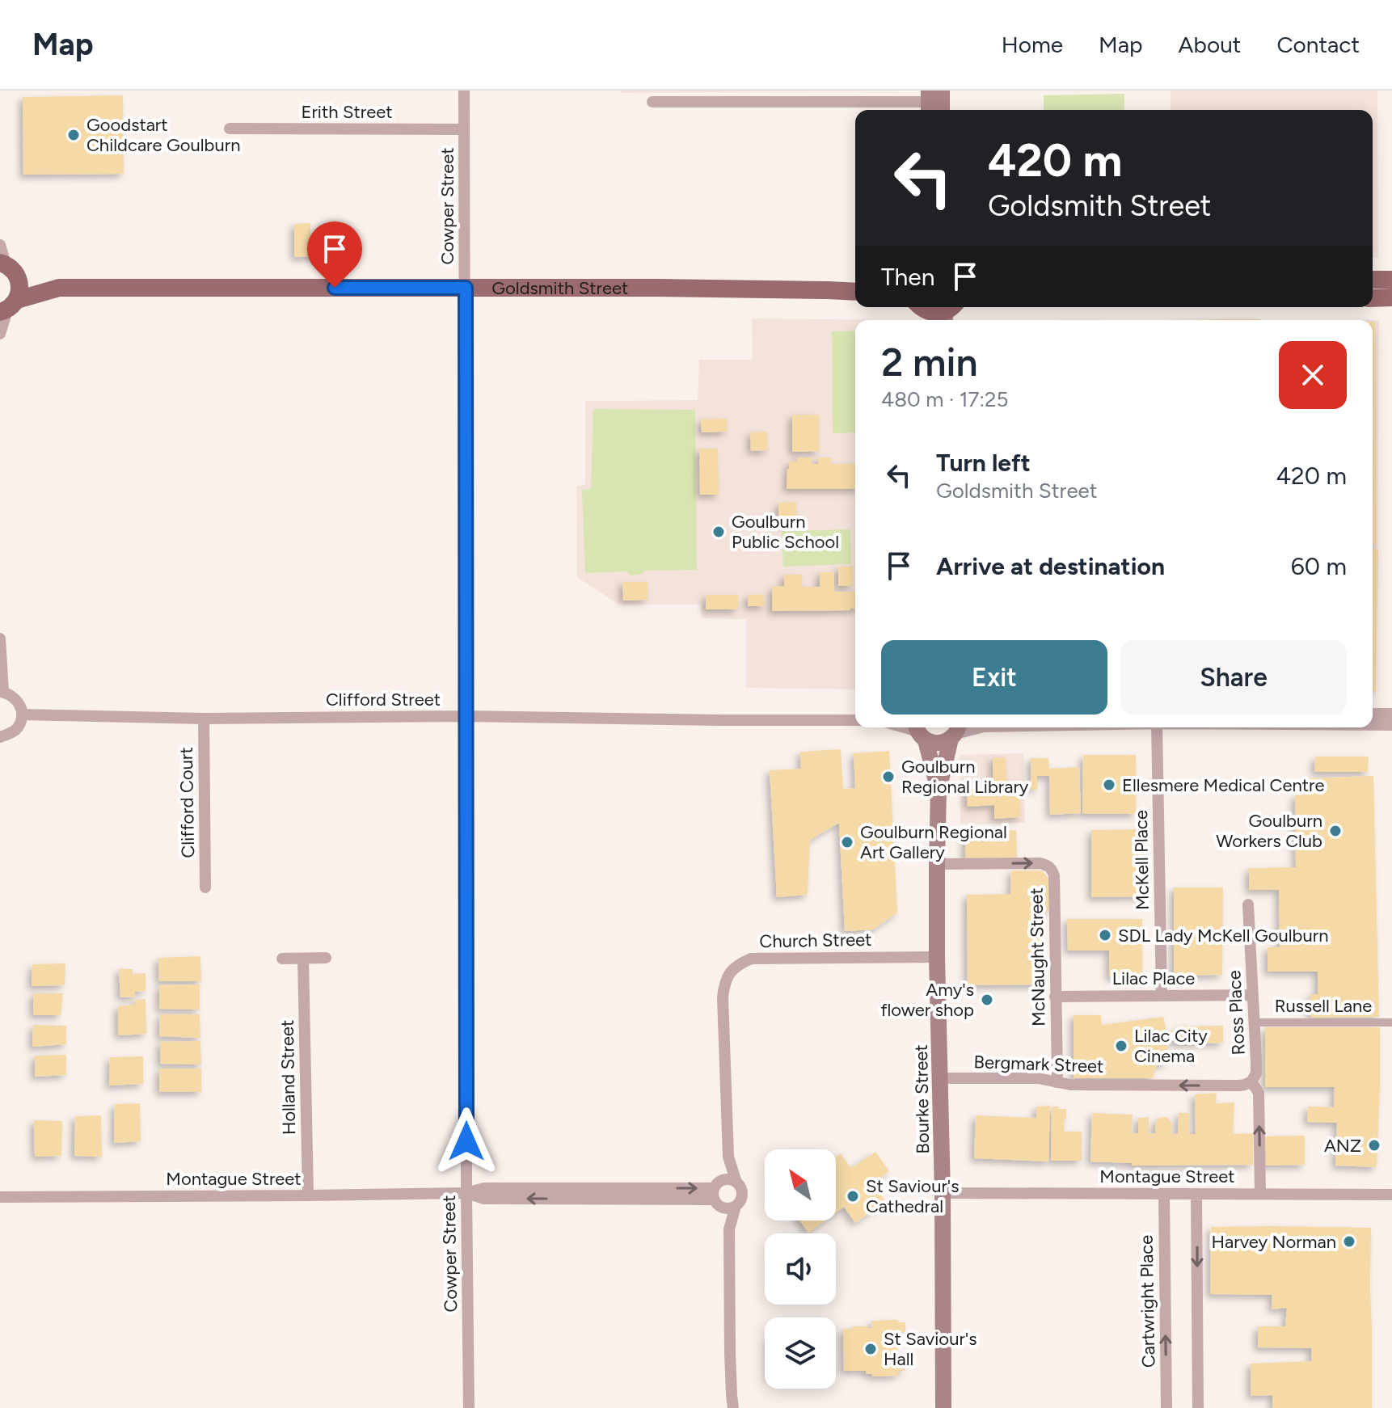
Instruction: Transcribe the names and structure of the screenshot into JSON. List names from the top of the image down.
{
  "streets": {
    "main road": ["Goldsmith Street", "Bourke Street"],
    "street": [
      "Erith Street",
      "Cowper Street",
      "Clifford Street",
      "Clifford Court",
      "McKell Place",
      "Church Street",
      "McNaught Street",
      "Lilac Place",
      "Russell Lane",
      "Ross Place",
      "Bergmark Street",
      "Holland Street",
      "Montague Street",
      "Cartwright Place"
    ]
  },
  "crossings": [
    ["Erith Street", "Cowper Street"],
    ["Cowper Street", "Goldsmith Street"],
    ["Cowper Street", "Clifford Street"],
    ["Cowper Street", "Montague Street"],
    ["Clifford Street", "Clifford Court"],
    ["McKell Place", "Lilac Place"],
    ["Church Street", "Bourke Street"],
    ["Church Street", "Montague Street"],
    ["McNaught Street", "Lilac Place"],
    ["McNaught Street", "Bergmark Street"],
    ["McNaught Street", "Bourke Street"],
    ["Lilac Place", "Ross Place"],
    ["Russell Lane", "Ross Place"],
    ["Ross Place", "Bergmark Street"],
    ["Ross Place", "Montague Street"],
    ["Bergmark Street", "Bourke Street"],
    ["Holland Street", "Montague Street"],
    ["Bourke Street", "Montague Street"],
    ["Montague Street", "Cartwright Place"]
  ],
  "one_way": ["Ross Place", "Bergmark Street"],
  "places": [
    "Goodstart Childcare Goulburn",
    "Goulburn Public School",
    "Goulburn Regional Library",
    "Ellesmere Medical Centre",
    "Goulburn Workers Club",
    "Goulburn Regional Art Gallery",
    "SDL Lady McKell Goulburn",
    "Amy's flower shop",
    "Lilac City Cinema",
    "ANZ",
    "St Saviour's Cathedral",
    "Harvey Norman",
    "St Saviour's Hall"
  ],
  "north": "top left",
  "page": {
    "header": "Map",
    "nav": [
      "Home",
      "Map",
      "About",
      "Contact"
    ],
    "turn": ["420 m", "Goldsmith Street"],
    "then": "Then",
    "heading": ["2 min", "480 m · 17:25"],
    "list": [
      {
        "name": "Turn left",
        "note": "Goldsmith Street",
        "value": "420 m"
      },
      {
        "name": "Arrive at destination",
        "value": "60 m"
      }
    ],
    "buttons": ["Exit", "Share"]
  }
}
